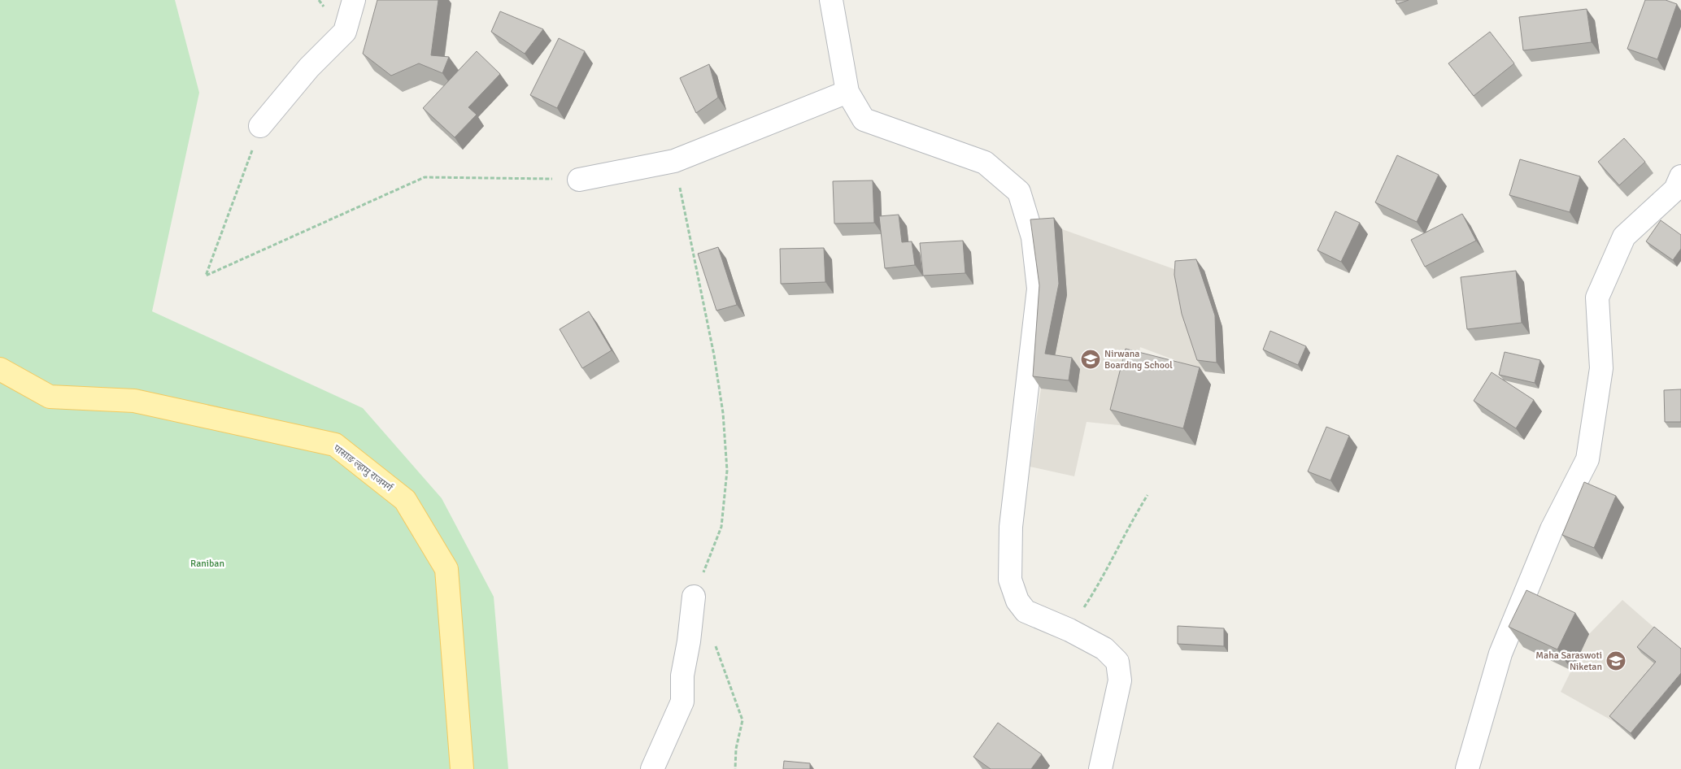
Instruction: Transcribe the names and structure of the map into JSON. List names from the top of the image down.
{
  "streets": {
    "main road": ["पासाङ ल्हामु राजमर्ग"]
  },
  "parks": ["Raniban"],
  "places": {
    "school or university": ["Nirwana Boarding School", "Maha Saraswoti Niketan"]
  }
}
